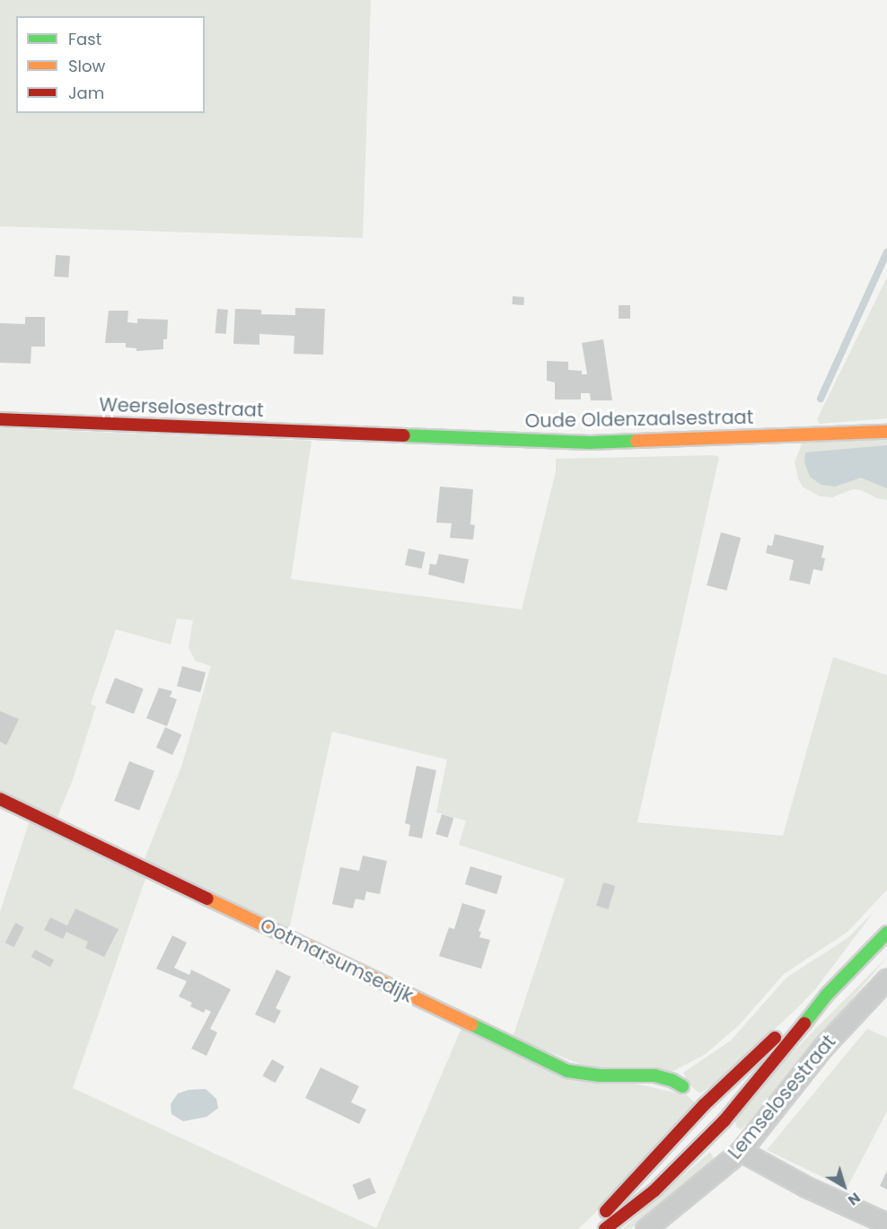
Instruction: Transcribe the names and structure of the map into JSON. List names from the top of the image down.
{
  "streets": {
    "street": [
      "Weerselosestraat",
      "Oude Oldenzaalsestraat",
      "Ootmarsumsedijk",
      "Lemselosestraat"
    ]
  },
  "crossings": [
    ["Weerselosestraat", "Oude Oldenzaalsestraat"]
  ],
  "legend": ["Fast", "Slow", "Jam"],
  "north": "bottom right"
}
